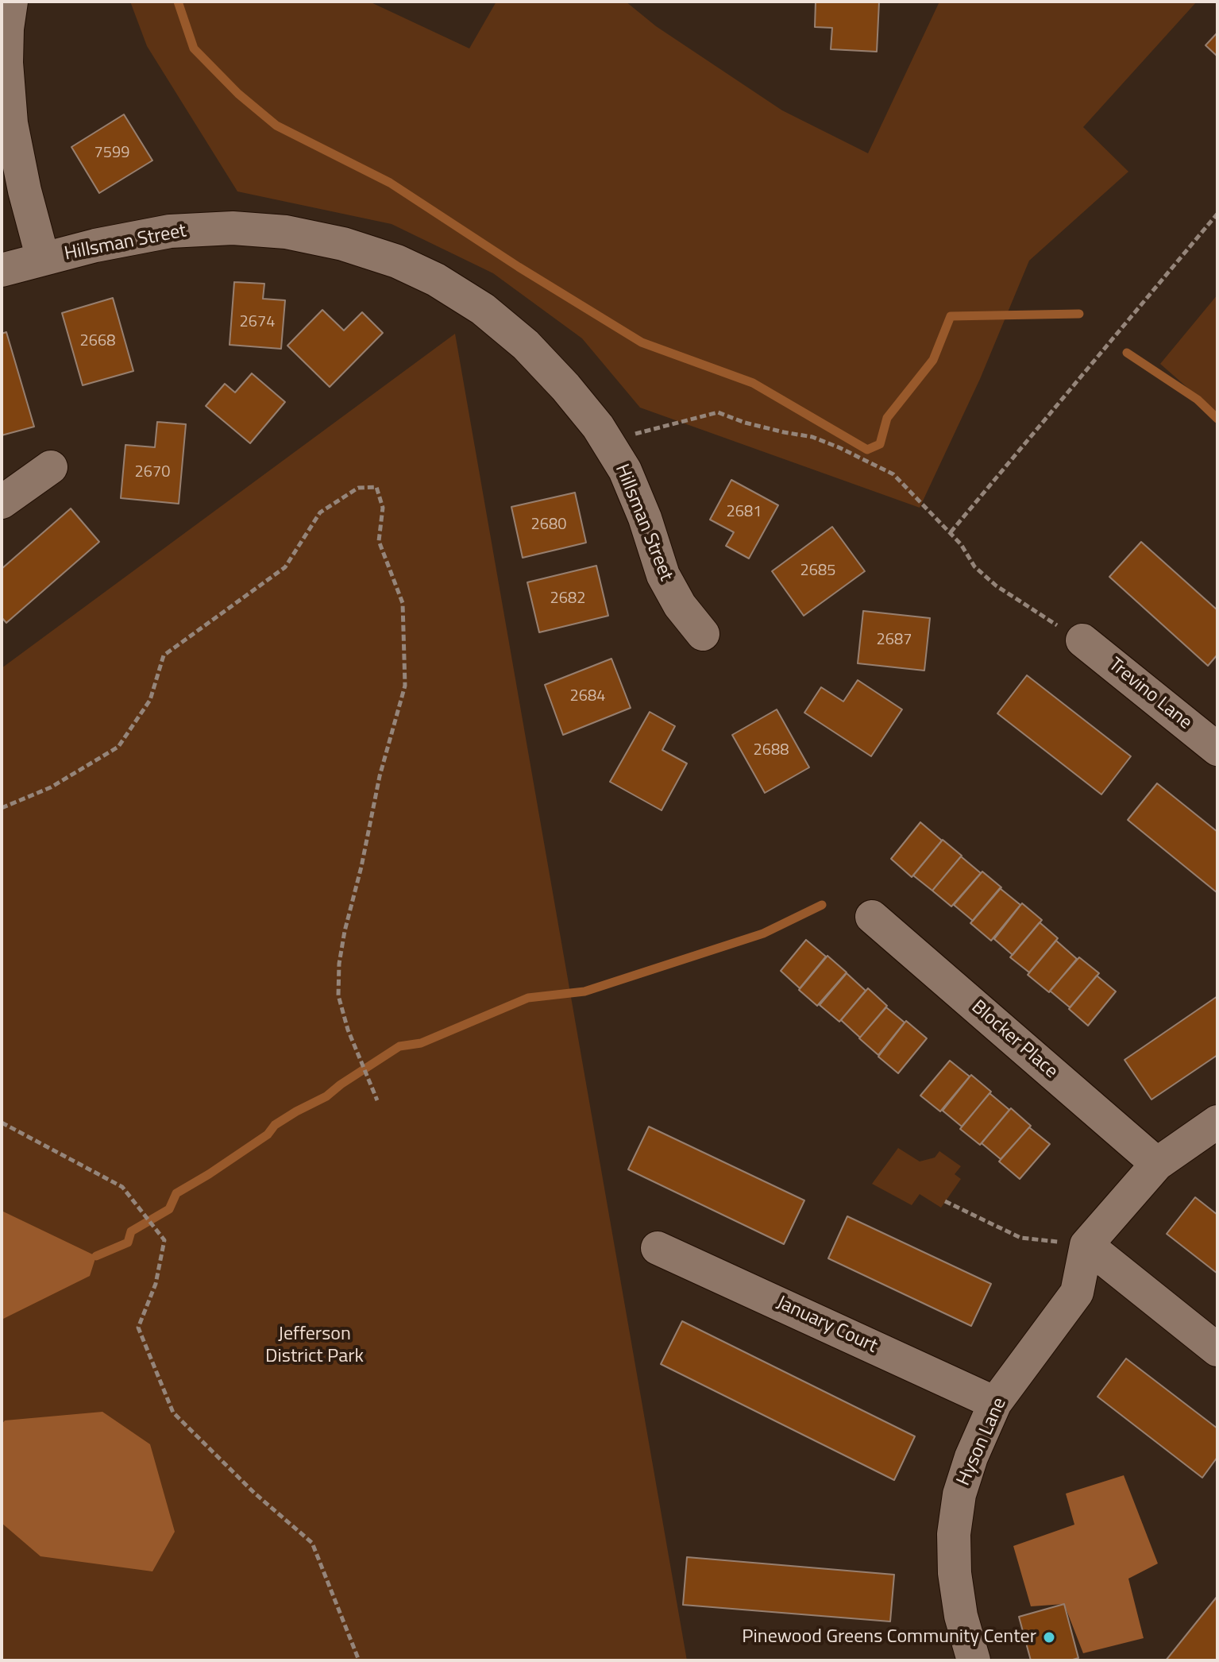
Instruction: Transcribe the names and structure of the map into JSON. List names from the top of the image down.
{
  "streets": {
    "street": [
      "Hillsman Street",
      "Trevino Lane",
      "Blocker Place",
      "January Court",
      "Hyson Lane"
    ]
  },
  "crossings": [
    ["January Court", "Hyson Lane"]
  ],
  "parks": ["Jefferson District Park"],
  "places": ["Pinewood Greens Community Center"],
  "house_numbers": [
    "7599",
    "2674",
    "2668",
    "2670",
    "2681",
    "2680",
    "2685",
    "2682",
    "2687",
    "2684",
    "2688"
  ]
}
